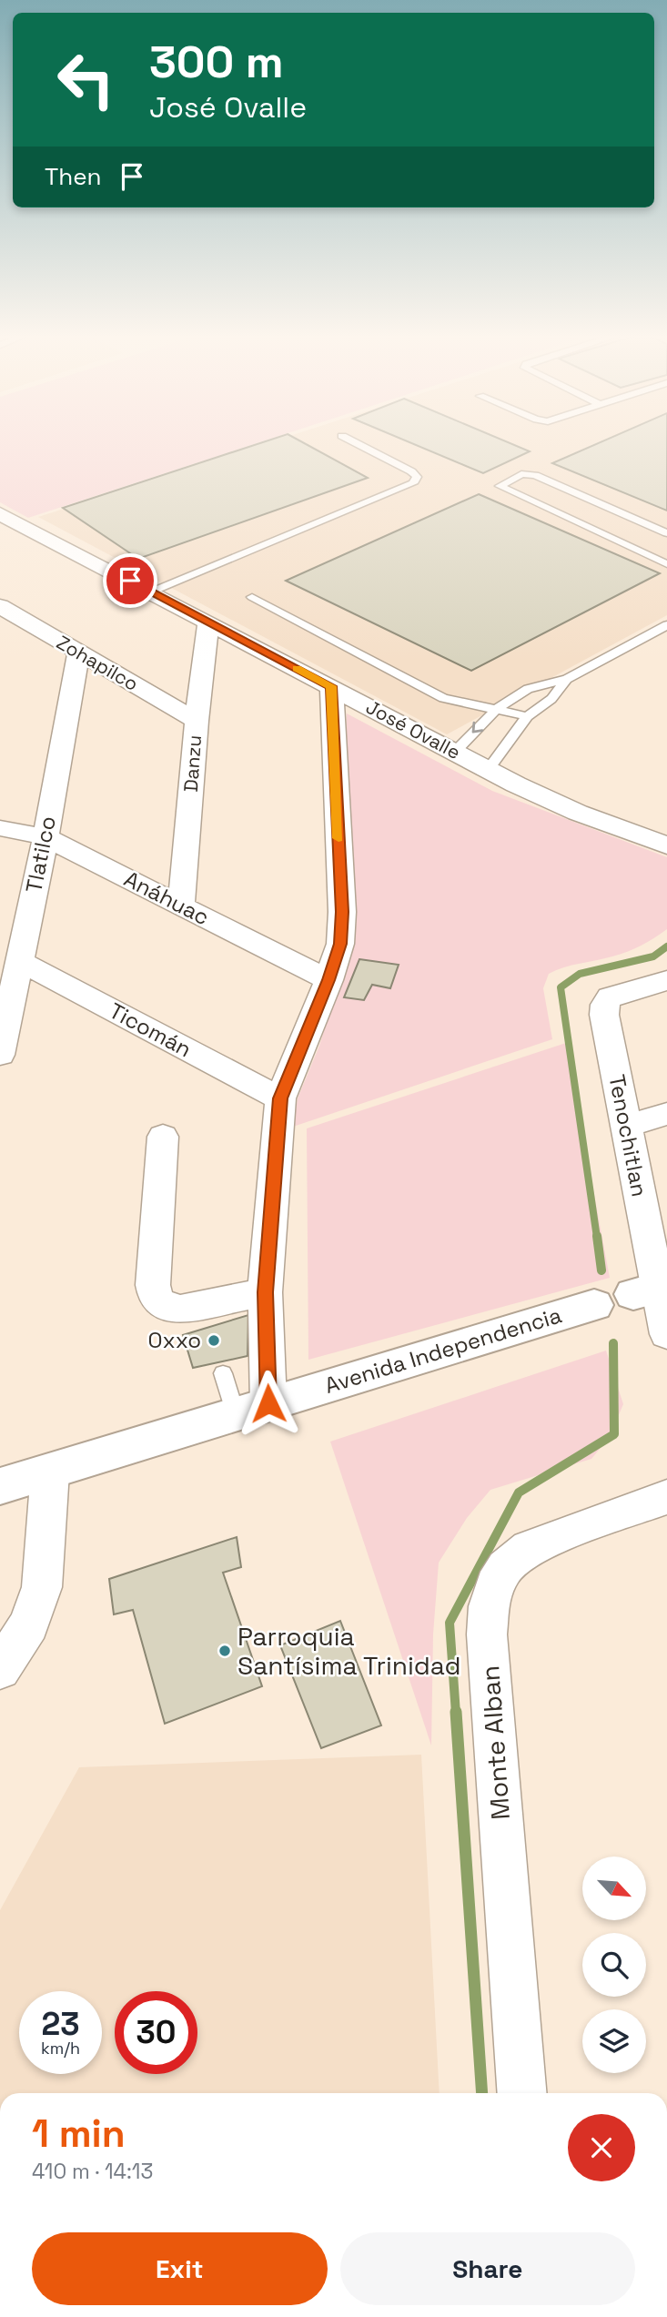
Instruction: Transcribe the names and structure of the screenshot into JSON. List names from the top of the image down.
{
  "streets": {
    "street": [
      "Zohapilco",
      "José Ovalle",
      "Danzu",
      "Tlatilco",
      "Anáhuac",
      "Ticomán",
      "Tenochitlan",
      "Avenida Independencia",
      "Monte Alban"
    ]
  },
  "crossings": [
    ["Zohapilco", "Danzu"],
    ["Zohapilco", "Tlatilco"],
    ["José Ovalle", "Danzu"],
    ["Danzu", "Anáhuac"],
    ["Tlatilco", "Anáhuac"],
    ["Tlatilco", "Ticomán"],
    ["Tenochitlan", "Avenida Independencia"]
  ],
  "places": ["Oxxo", "Parroquia Santísima Trinidad"],
  "north": "bottom right",
  "page": {
    "turn": ["300 m", "José Ovalle"],
    "then": "Then",
    "speed": "23 km/h",
    "limit": "30",
    "heading": ["1 min", "410 m · 14:13"],
    "buttons": ["Exit", "Share"]
  }
}
